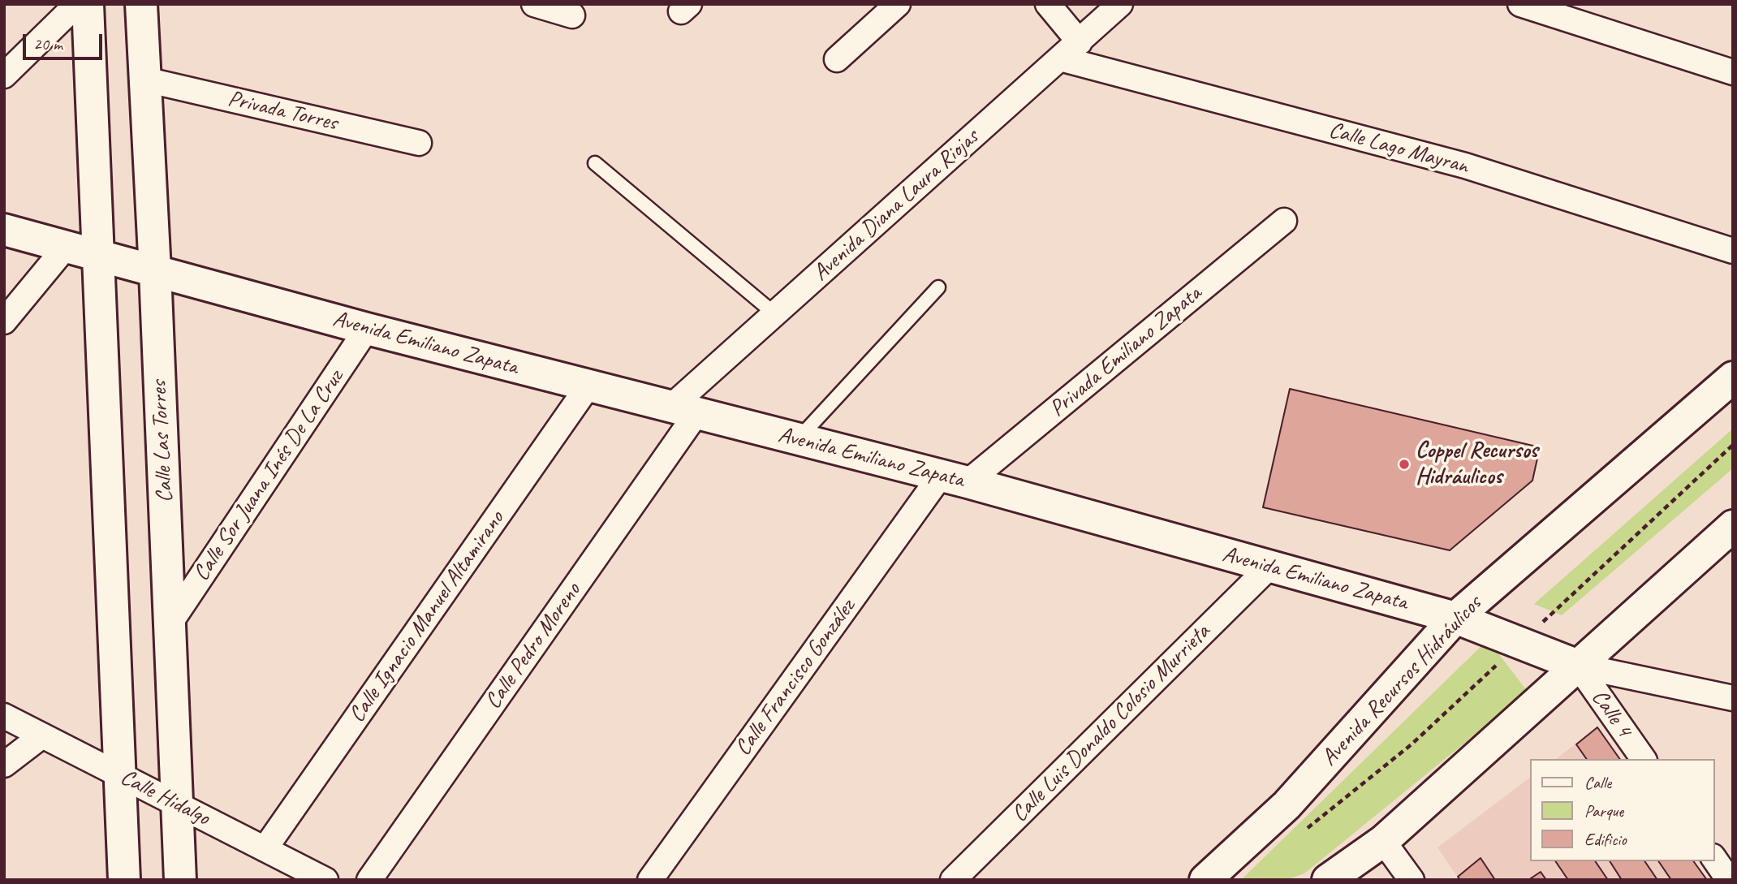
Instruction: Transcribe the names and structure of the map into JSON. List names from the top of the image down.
{
  "streets": {
    "main road": ["Avenida Emiliano Zapata", "Calle Las Torres", "Avenida Recursos Hidráulicos"],
    "street": [
      "Privada Torres",
      "Calle Lago Mayran",
      "Avenida Diana Laura Riojas",
      "Privada Emiliano Zapata",
      "Calle Sor Juana Inés De La Cruz",
      "Calle Ignacio Manuel Altamirano",
      "Calle Pedro Moreno",
      "Calle Francisco González",
      "Calle 4",
      "Calle Luis Donaldo Colosio Murrieta",
      "Calle Hidalgo"
    ]
  },
  "crossings": [
    ["Privada Torres", "Calle Las Torres"],
    ["Calle Lago Mayran", "Avenida Diana Laura Riojas"],
    ["Avenida Diana Laura Riojas", "Avenida Emiliano Zapata"],
    ["Avenida Diana Laura Riojas", "Calle Pedro Moreno"],
    ["Avenida Emiliano Zapata", "Privada Emiliano Zapata"],
    ["Avenida Emiliano Zapata", "Calle Las Torres"],
    ["Avenida Emiliano Zapata", "Calle Sor Juana Inés De La Cruz"],
    ["Avenida Emiliano Zapata", "Calle Ignacio Manuel Altamirano"],
    ["Avenida Emiliano Zapata", "Calle Pedro Moreno"],
    ["Avenida Emiliano Zapata", "Calle Francisco González"],
    ["Avenida Emiliano Zapata", "Avenida Recursos Hidráulicos"],
    ["Avenida Emiliano Zapata", "Calle 4"],
    ["Avenida Emiliano Zapata", "Calle Luis Donaldo Colosio Murrieta"],
    ["Privada Emiliano Zapata", "Calle Francisco González"],
    ["Calle Las Torres", "Calle Sor Juana Inés De La Cruz"],
    ["Calle Las Torres", "Calle Hidalgo"],
    ["Calle Ignacio Manuel Altamirano", "Calle Hidalgo"]
  ],
  "places": ["Coppel Recursos Hidráulicos"],
  "legend": ["Calle", "Parque", "Edificio"],
  "scale_bar": "20 m"
}
